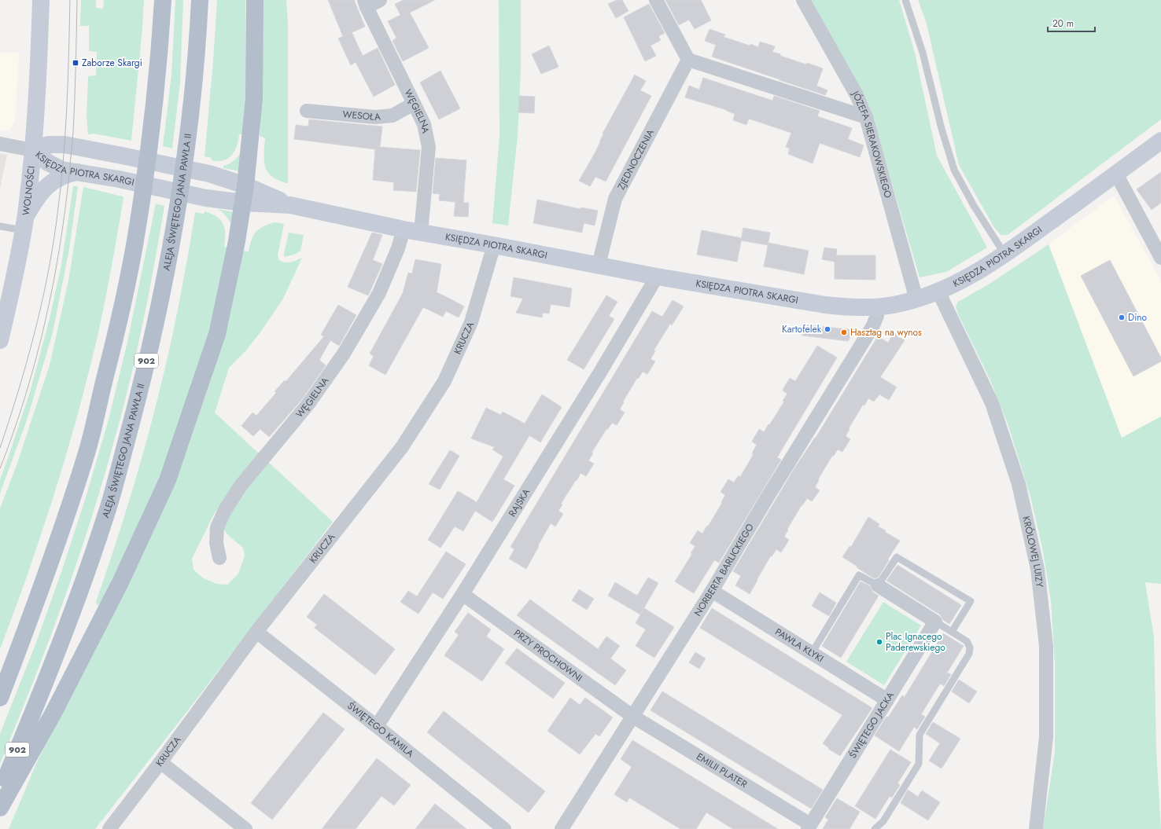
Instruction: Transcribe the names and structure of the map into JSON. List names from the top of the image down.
{
  "streets": {
    "main road": ["ALEJA ŚWIĘTEGO JANA PAWŁA II", "902"],
    "street": [
      "WĘGIELNA",
      "WESOŁA",
      "JÓZEFA SIERAKOWSKIEGO",
      "ZJEDNOCZENIA",
      "KSIĘDZA PIOTRA SKARGI",
      "WOLNOŚCI",
      "KRUCZA",
      "RAJSKA",
      "KRÓLOWEJ LUIZY",
      "NORBERTA BARLICKIEGO",
      "PAWŁA KŁYKI",
      "PRZY PROCHOWNI",
      "ŚWIĘTEGO JACKA",
      "ŚWIĘTEGO KAMILA",
      "EMILII PLATER"
    ]
  },
  "crossings": [
    ["WĘGIELNA", "WESOŁA"],
    ["WĘGIELNA", "KSIĘDZA PIOTRA SKARGI"],
    ["JÓZEFA SIERAKOWSKIEGO", "KSIĘDZA PIOTRA SKARGI"],
    ["ZJEDNOCZENIA", "KSIĘDZA PIOTRA SKARGI"],
    ["KSIĘDZA PIOTRA SKARGI", "WOLNOŚCI"],
    ["KSIĘDZA PIOTRA SKARGI", "KRUCZA"],
    ["KSIĘDZA PIOTRA SKARGI", "RAJSKA"],
    ["KSIĘDZA PIOTRA SKARGI", "KRÓLOWEJ LUIZY"],
    ["KSIĘDZA PIOTRA SKARGI", "NORBERTA BARLICKIEGO"],
    ["KRUCZA", "ŚWIĘTEGO KAMILA"],
    ["RAJSKA", "PRZY PROCHOWNI"],
    ["RAJSKA", "ŚWIĘTEGO KAMILA"],
    ["NORBERTA BARLICKIEGO", "PAWŁA KŁYKI"],
    ["NORBERTA BARLICKIEGO", "PRZY PROCHOWNI"],
    ["NORBERTA BARLICKIEGO", "EMILII PLATER"],
    ["PAWŁA KŁYKI", "ŚWIĘTEGO JACKA"],
    ["PRZY PROCHOWNI", "EMILII PLATER"],
    ["ŚWIĘTEGO JACKA", "EMILII PLATER"]
  ],
  "places": {
    "transit": ["Zaborze Skargi"],
    "other": [
      "Dino",
      "Kartofelek",
      "Hasztag na wynos",
      "Plac Ignacego Paderewskiego"
    ]
  },
  "scale_bar": "20 m"
}
